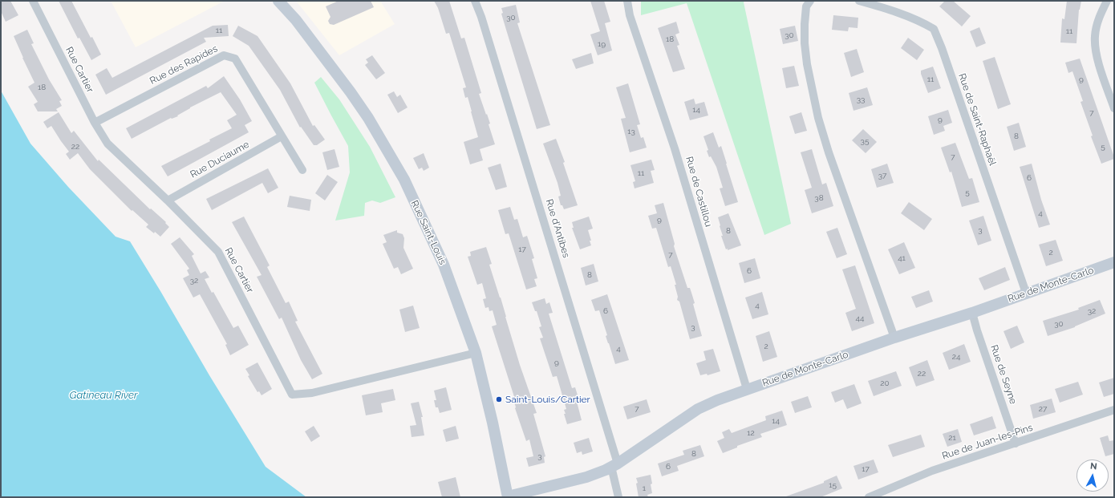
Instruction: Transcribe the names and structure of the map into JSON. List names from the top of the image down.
{
  "streets": {
    "street": [
      "Rue des Rapides",
      "Rue Cartier",
      "Rue de Saint-Raphaël",
      "Rue Duciaume",
      "Rue de Castillou",
      "Rue d'Antibes",
      "Rue Saint-Louis",
      "Rue de Monte-Carlo",
      "Rue de Seyne",
      "Rue de Juan-les-Pins"
    ]
  },
  "crossings": [
    ["Rue des Rapides", "Rue Cartier"],
    ["Rue des Rapides", "Rue Duciaume"],
    ["Rue Cartier", "Rue Duciaume"],
    ["Rue Cartier", "Rue Saint-Louis"],
    ["Rue de Saint-Raphaël", "Rue de Monte-Carlo"],
    ["Rue de Castillou", "Rue de Monte-Carlo"],
    ["Rue d'Antibes", "Rue de Monte-Carlo"],
    ["Rue Saint-Louis", "Rue de Monte-Carlo"],
    ["Rue de Monte-Carlo", "Rue de Seyne"],
    ["Rue de Seyne", "Rue de Juan-les-Pins"]
  ],
  "water": ["Gatineau River"],
  "places": ["Saint-Louis/Cartier"],
  "house_numbers": [
    "30",
    "11",
    "11",
    "30",
    "18",
    "19",
    "11",
    "9",
    "18",
    "33",
    "14",
    "7",
    "9",
    "13",
    "8",
    "35",
    "22",
    "5",
    "7",
    "11",
    "37",
    "6",
    "5",
    "38",
    "4",
    "9",
    "3",
    "8",
    "17",
    "2",
    "7",
    "41",
    "6",
    "8",
    "32",
    "4",
    "6",
    "32",
    "44",
    "30",
    "3",
    "2",
    "4",
    "24",
    "9",
    "22",
    "20",
    "7",
    "27",
    "14",
    "12",
    "21",
    "8",
    "3",
    "6",
    "17",
    "15",
    "1"
  ],
  "north": "top"
}
